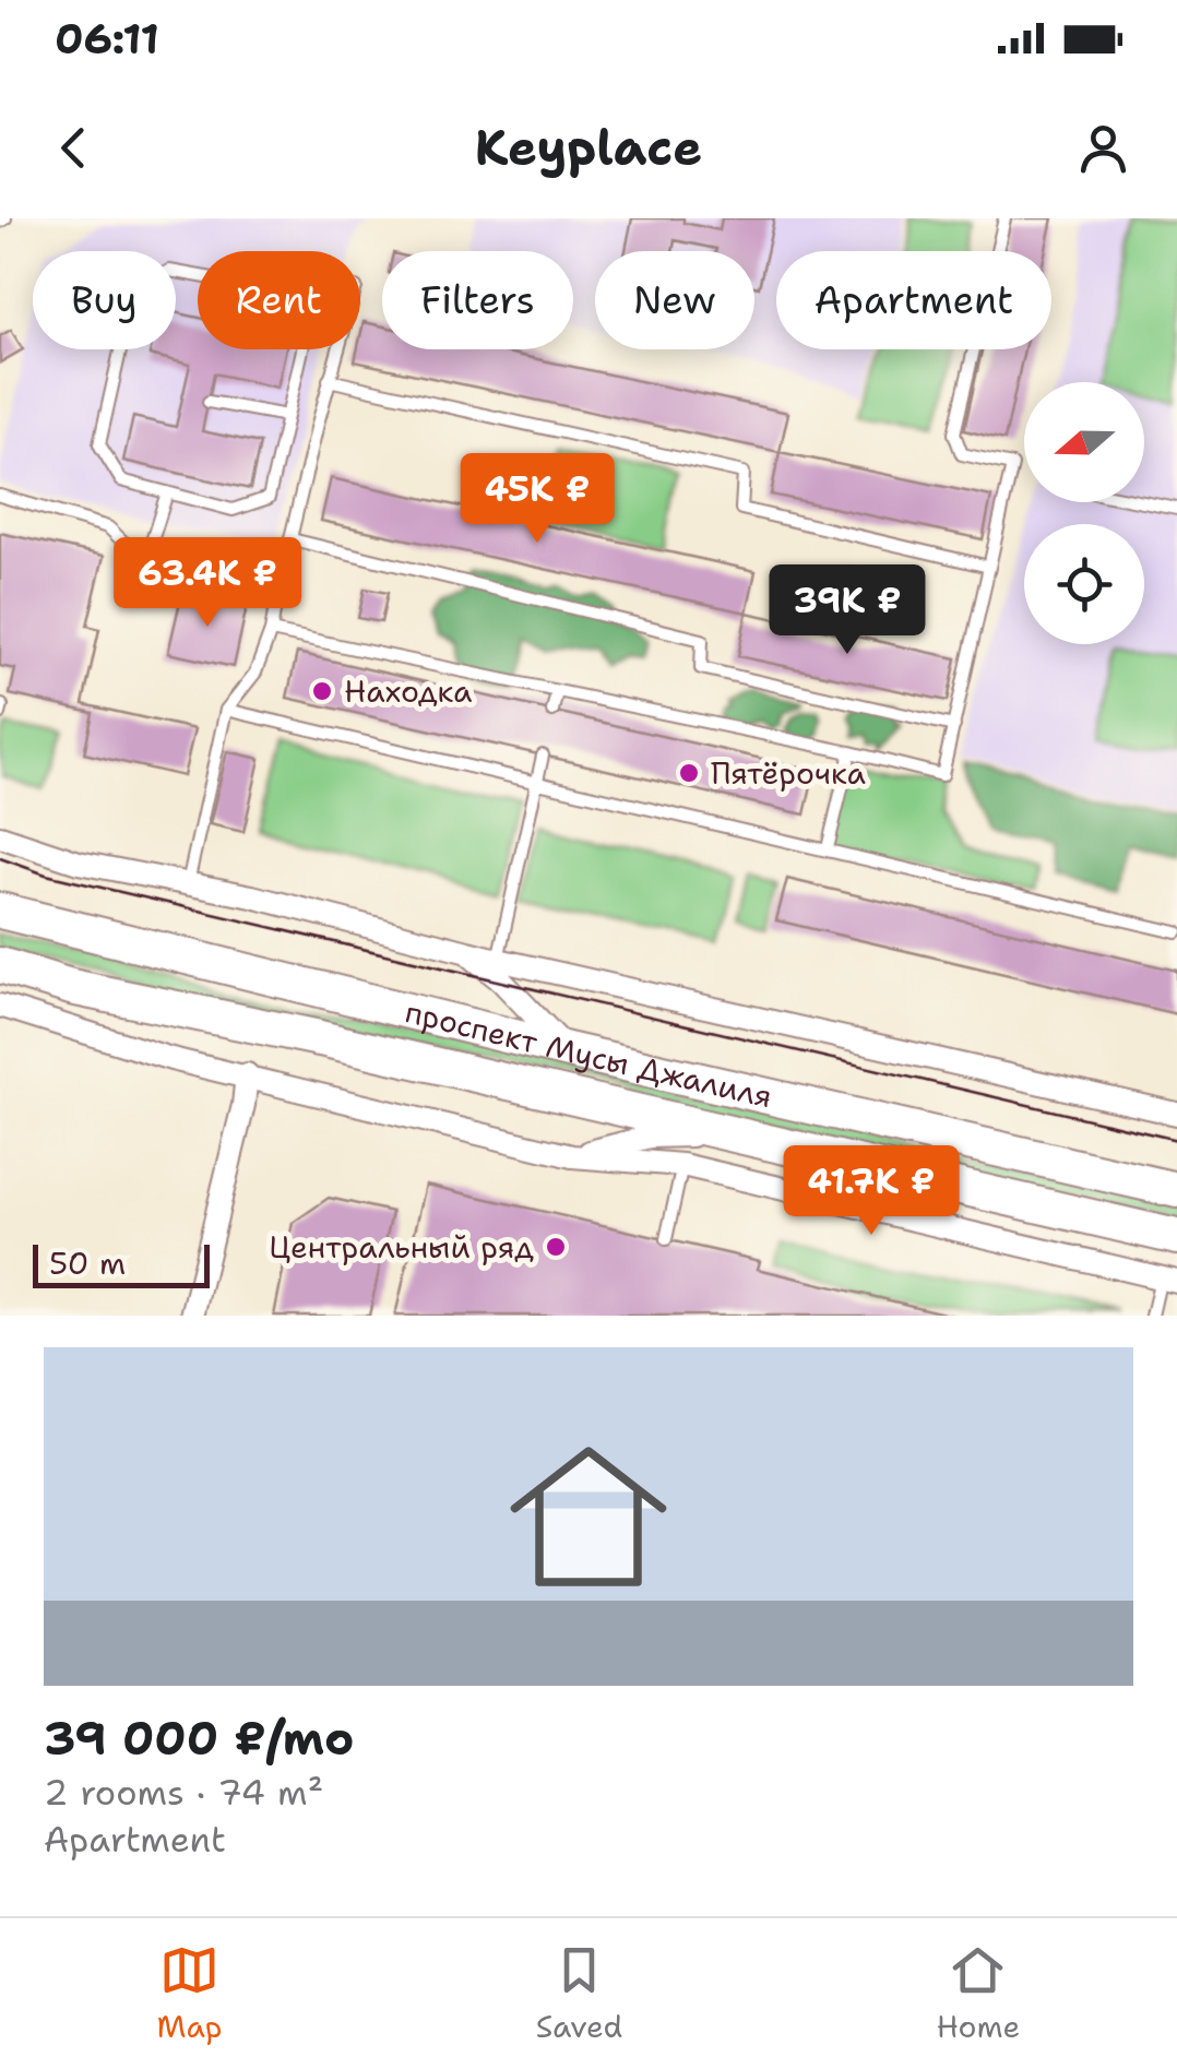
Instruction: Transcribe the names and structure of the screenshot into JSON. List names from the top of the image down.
{
  "streets": {
    "main road": ["проспект Мусы Джалиля"]
  },
  "places": ["Находка", "Пятёрочка", "Центральный ряд"],
  "scale_bar": "50 m",
  "north": "left",
  "page": {
    "status": "06:11",
    "header": "Keyplace",
    "chip": [
      "Buy",
      "Rent",
      "Filters",
      "New",
      "Apartment"
    ],
    "price": [
      "45K ₽",
      "63.4K ₽",
      "39K ₽",
      "41.7K ₽"
    ],
    "scale": "50 m",
    "list": [
      {
        "name": "39 000 ₽/mo",
        "note": "2 rooms · 74 m² · Apartment"
      }
    ],
    "tabs": ["Map", "Saved", "Home"]
  }
}
